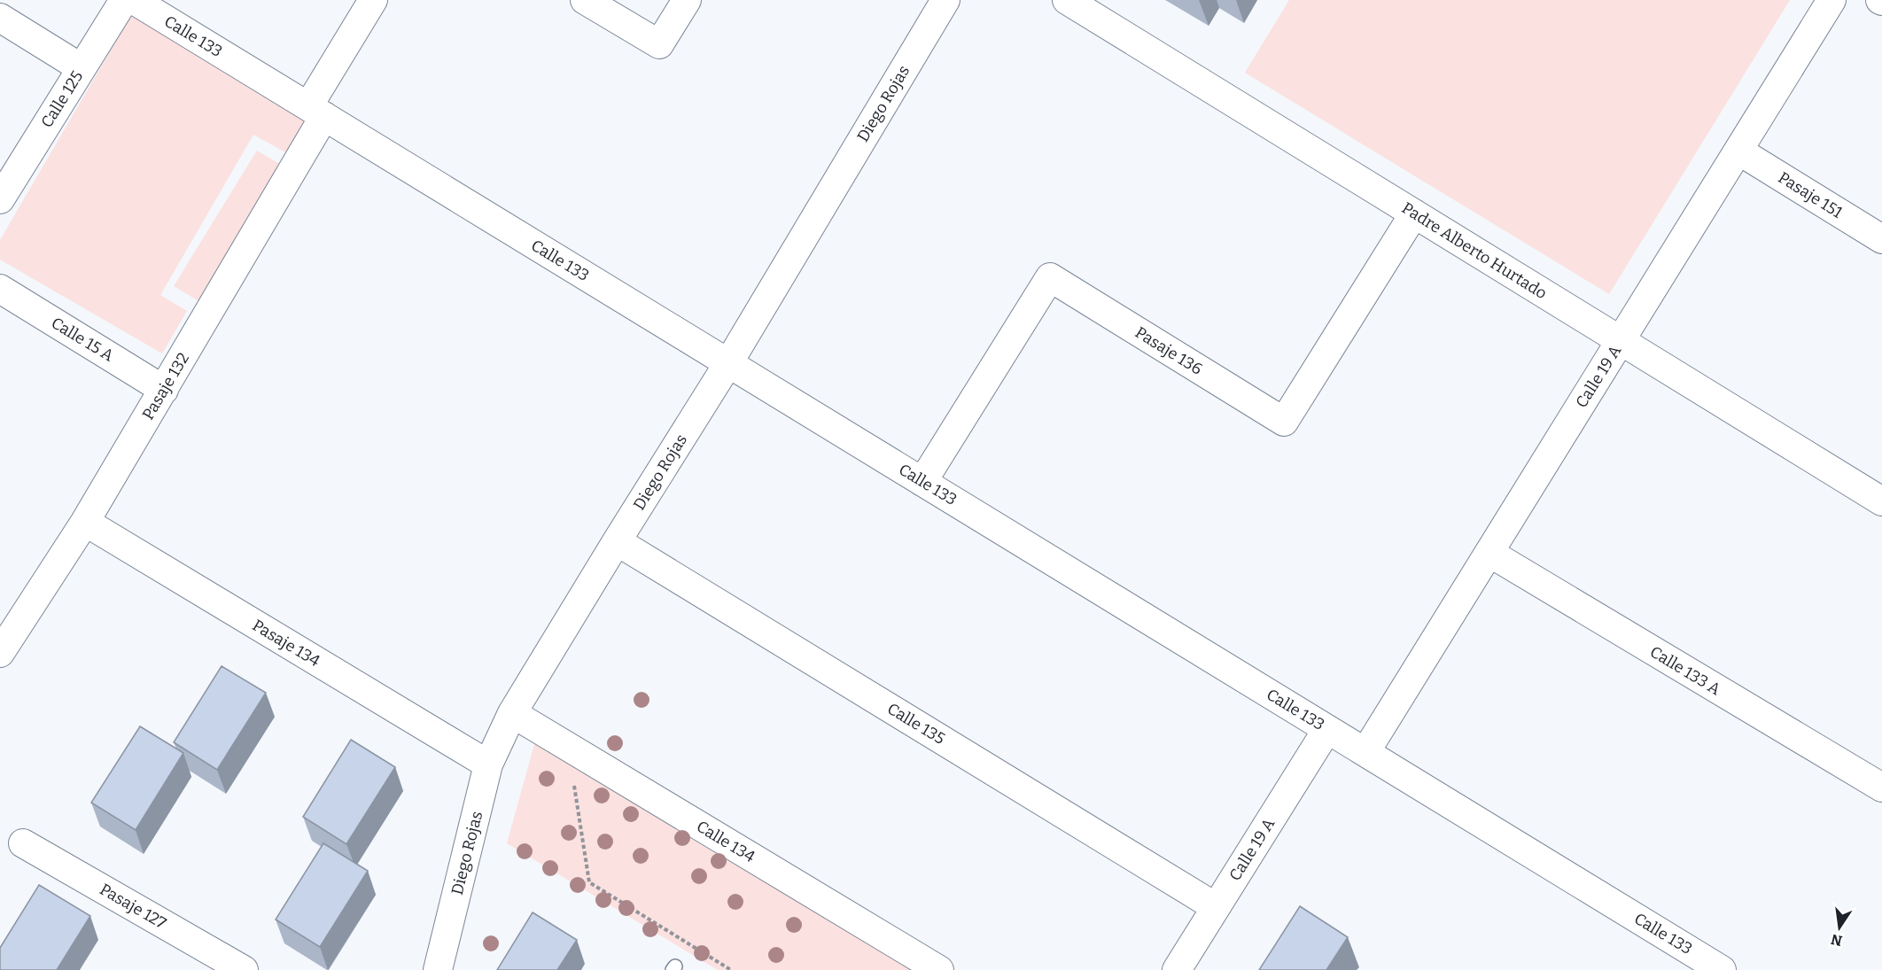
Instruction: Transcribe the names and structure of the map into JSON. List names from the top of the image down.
{
  "streets": {
    "street": [
      "Calle 133",
      "Calle 125",
      "Diego Rojas",
      "Pasaje 151",
      "Padre Alberto Hurtado",
      "Calle 15 A",
      "Pasaje 136",
      "Calle 19 A",
      "Pasaje 132",
      "Pasaje 134",
      "Calle 133 A",
      "Calle 135",
      "Calle 134",
      "Pasaje 127"
    ]
  },
  "crossings": [
    ["Calle 133", "Diego Rojas"],
    ["Calle 133", "Pasaje 136"],
    ["Calle 133", "Calle 19 A"],
    ["Calle 133", "Pasaje 132"],
    ["Diego Rojas", "Pasaje 134"],
    ["Diego Rojas", "Calle 135"],
    ["Diego Rojas", "Calle 134"],
    ["Pasaje 151", "Calle 19 A"],
    ["Padre Alberto Hurtado", "Pasaje 136"],
    ["Padre Alberto Hurtado", "Calle 19 A"],
    ["Calle 15 A", "Pasaje 132"],
    ["Calle 19 A", "Calle 133 A"],
    ["Calle 19 A", "Calle 135"],
    ["Pasaje 132", "Pasaje 134"]
  ],
  "north": "bottom"
}
